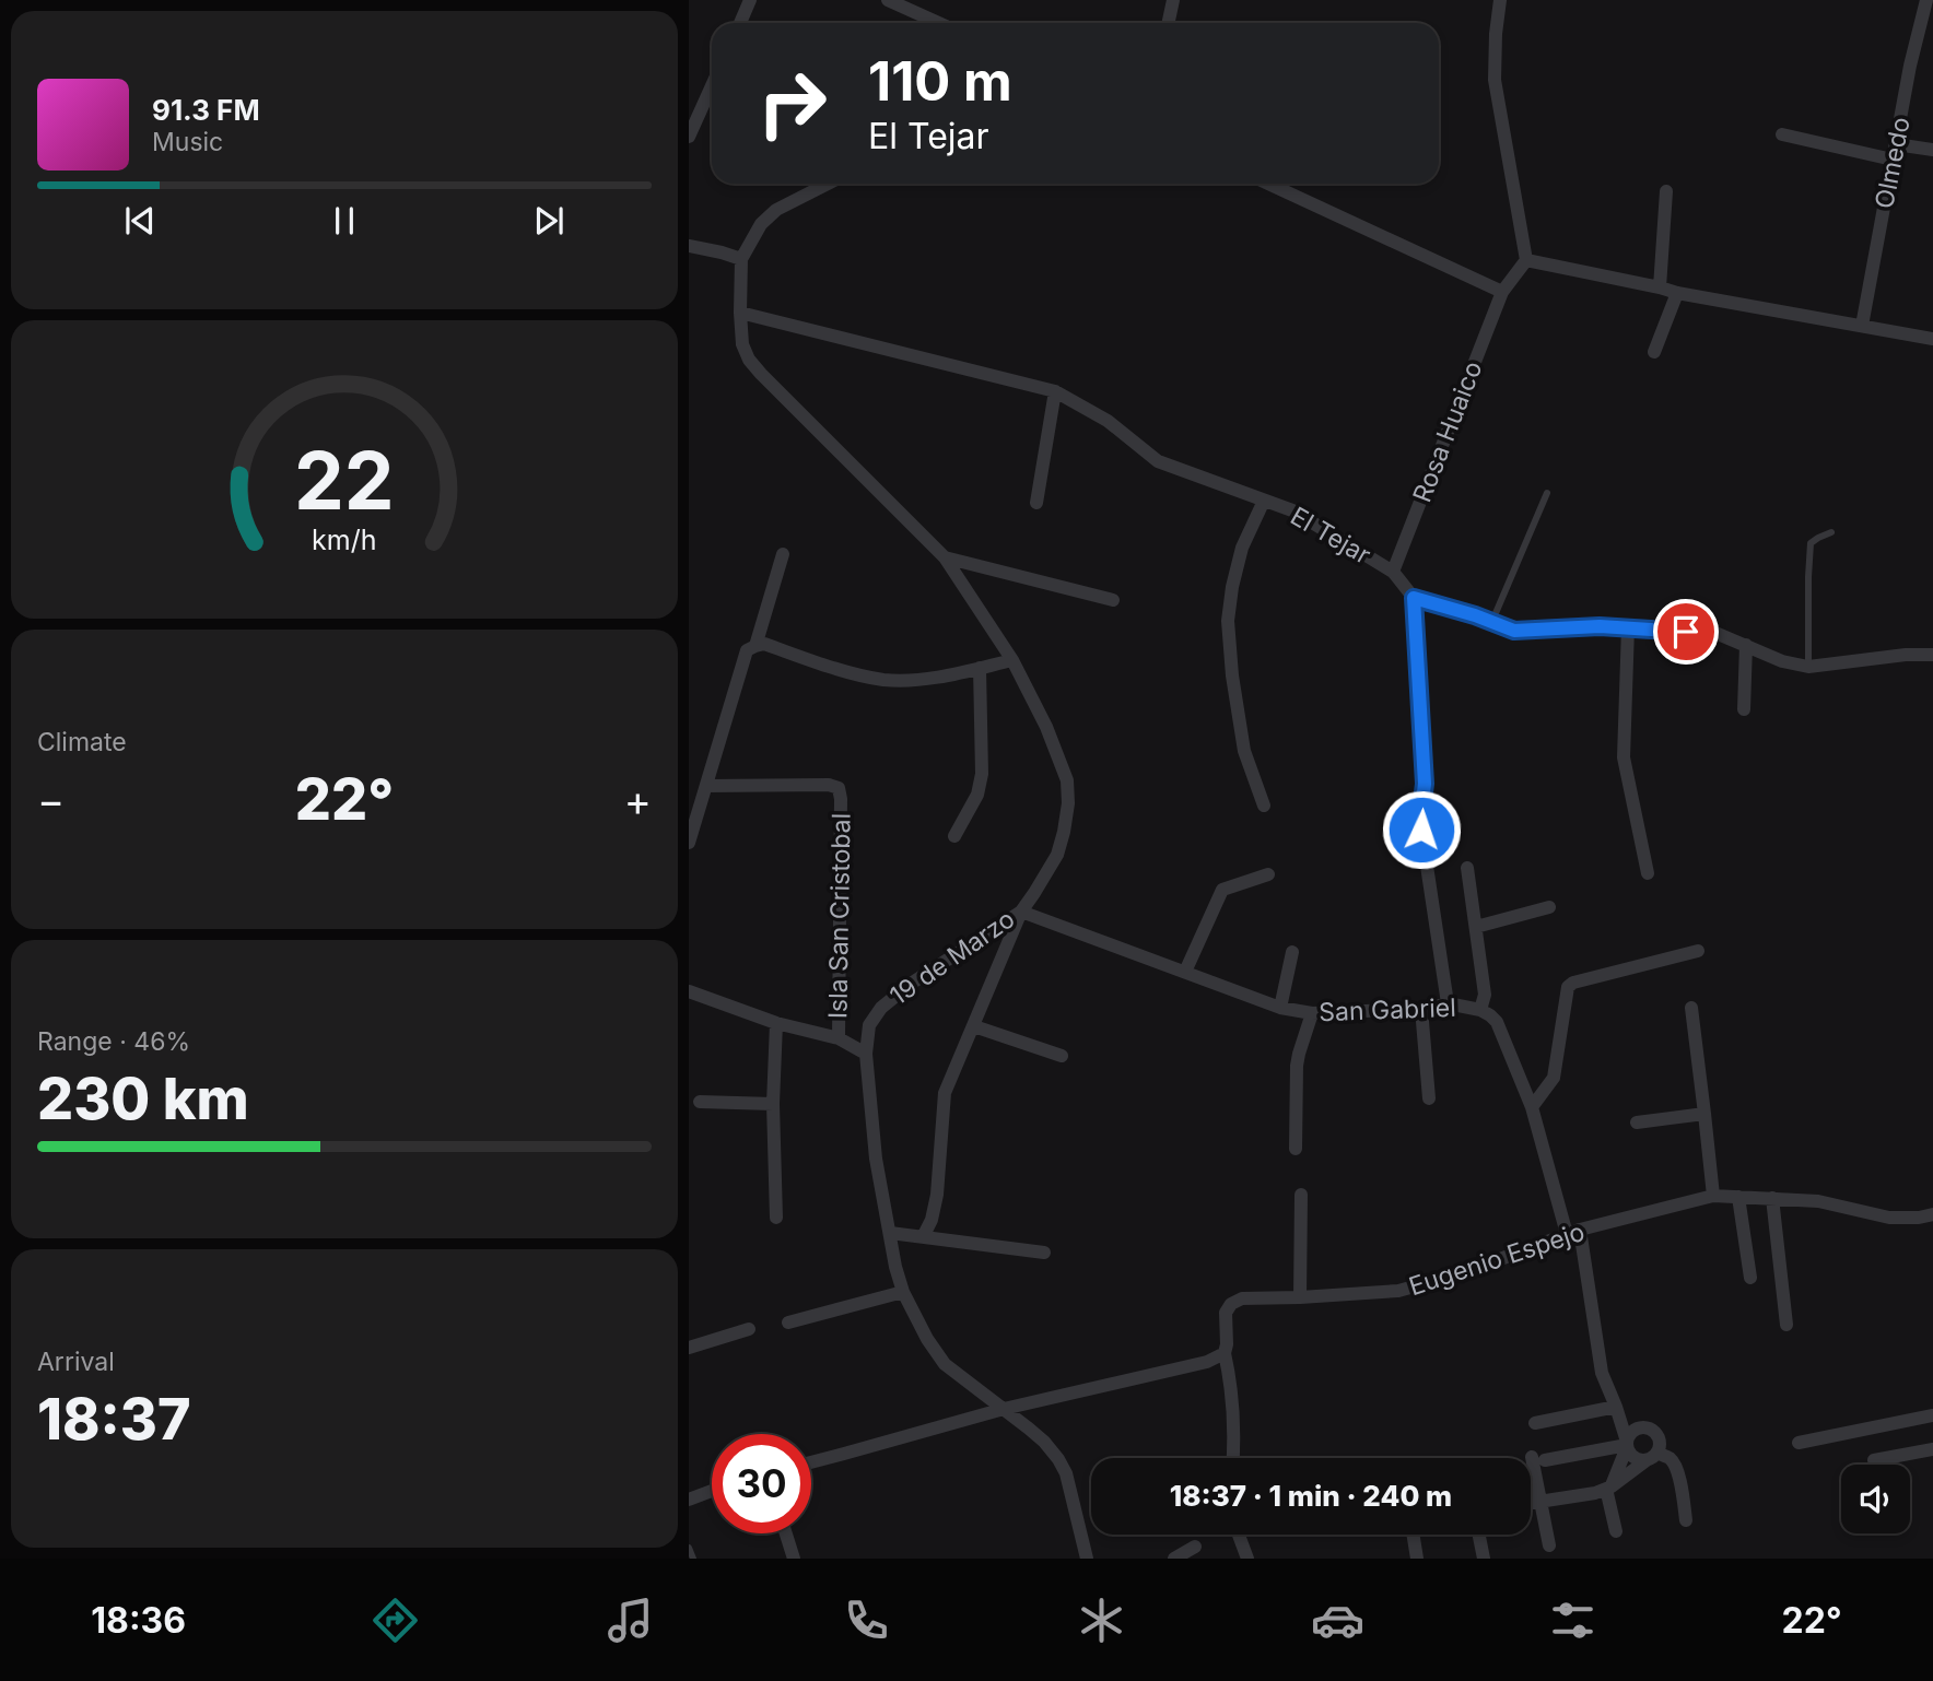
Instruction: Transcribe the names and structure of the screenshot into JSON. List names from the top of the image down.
{
  "streets": {
    "street": [
      "Olmedo",
      "Rosa Huaico",
      "El Tejar",
      "Isla San Cristobal",
      "19 de Marzo",
      "San Gabriel",
      "Eugenio Espejo"
    ]
  },
  "crossings": [
    ["Rosa Huaico", "El Tejar"],
    ["El Tejar", "19 de Marzo"],
    ["19 de Marzo", "San Gabriel"],
    ["San Gabriel", "Eugenio Espejo"]
  ],
  "page": {
    "turn": ["110 m", "El Tejar"],
    "song": ["91.3 FM", "Music"],
    "tile": [
      "Climate",
      ["Range · 46%", "230 km"],
      ["Arrival", "18:37"]
    ],
    "heat": ["−", "22°", "+"],
    "limit": "30",
    "trip": "18:37 · 1 min · 240 m",
    "tabs": ["18:36", "22°"],
    "gauge": ["22", "km/h"]
  }
}
